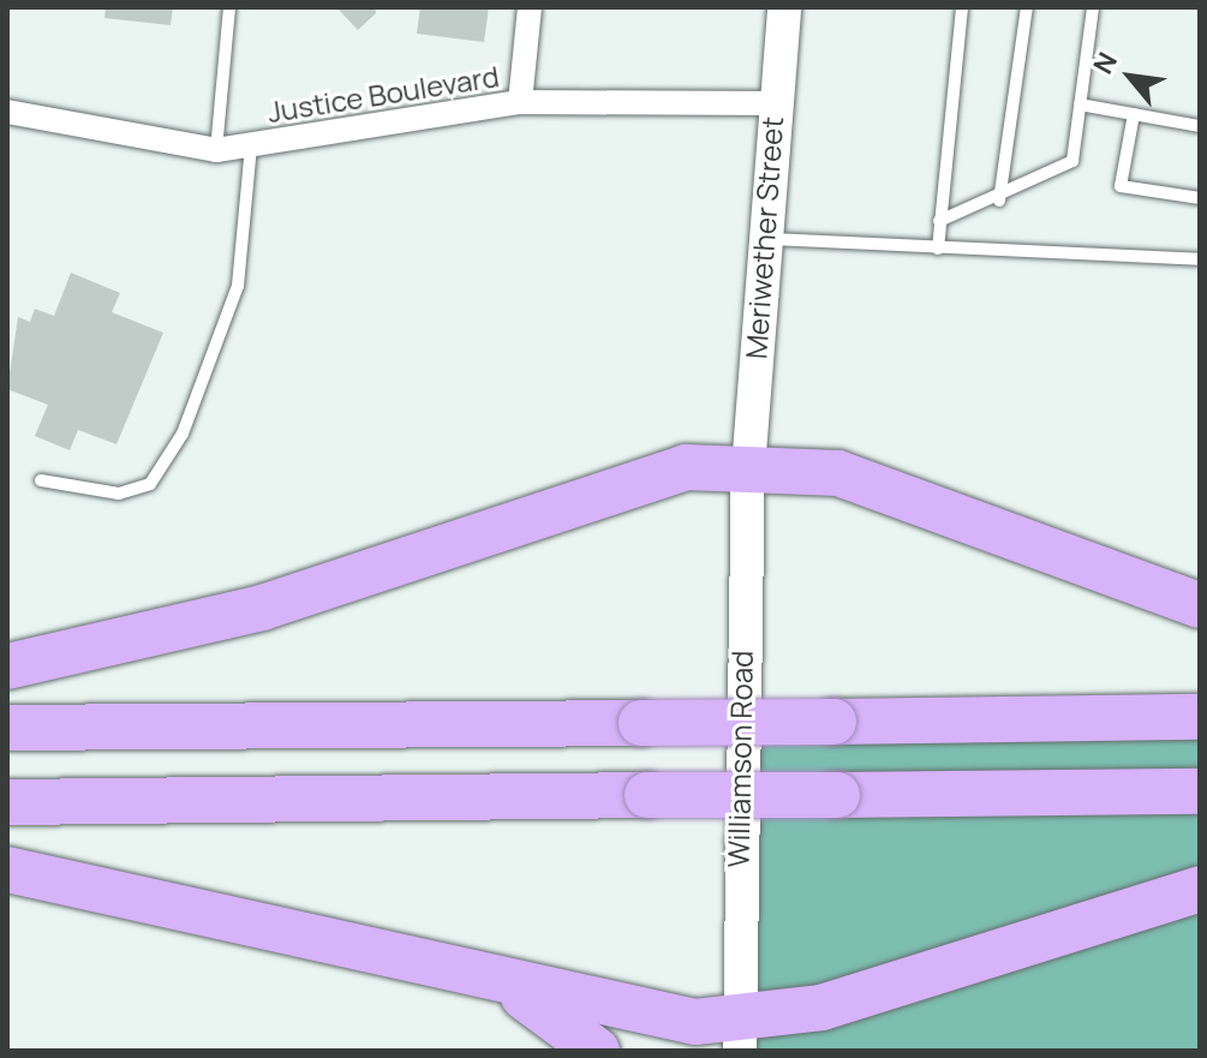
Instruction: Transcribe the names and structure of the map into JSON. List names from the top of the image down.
{
  "streets": {
    "main road": ["Meriwether Street", "Williamson Road"],
    "street": ["Justice Boulevard"]
  },
  "crossings": [
    ["Justice Boulevard", "Meriwether Street"],
    ["Meriwether Street", "Williamson Road"]
  ],
  "north": "top left"
}
